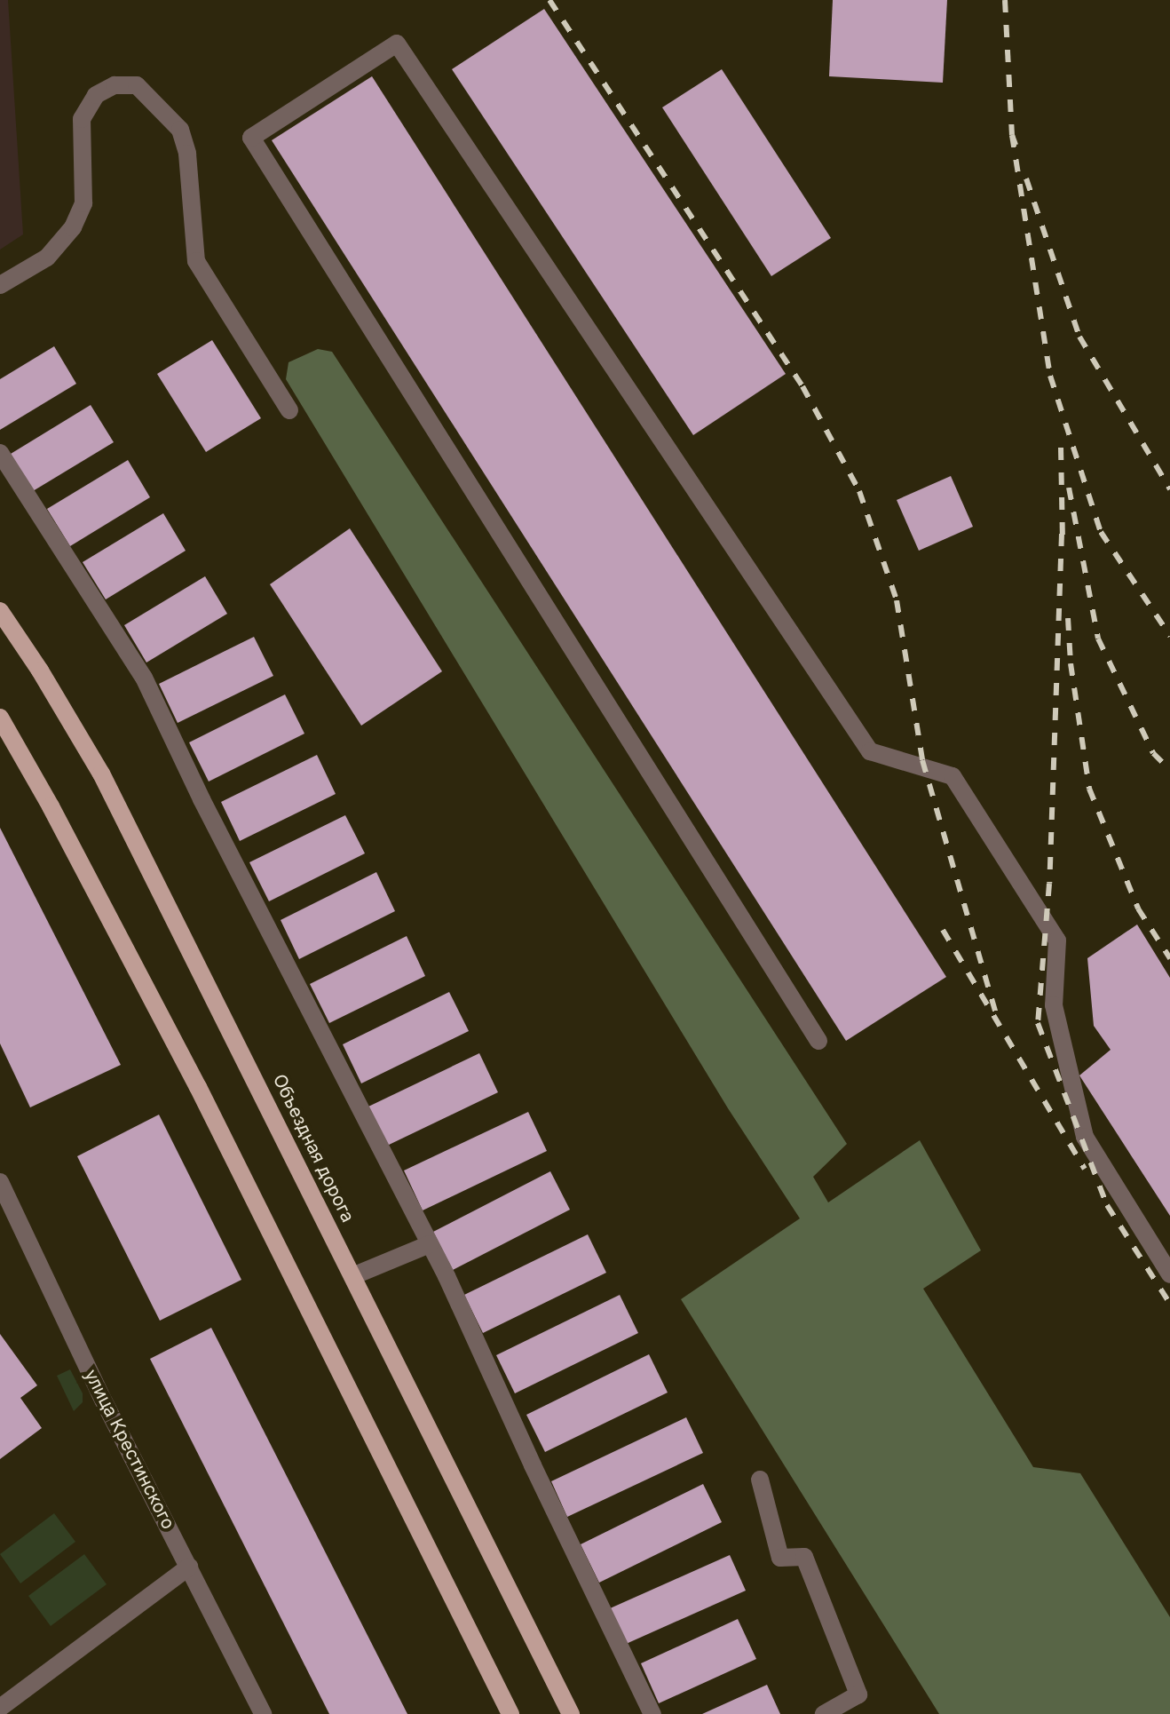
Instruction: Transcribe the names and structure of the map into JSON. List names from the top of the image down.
{
  "streets": {
    "main road": ["Объездная дорога"],
    "street": ["улица Крестинского"]
  }
}
